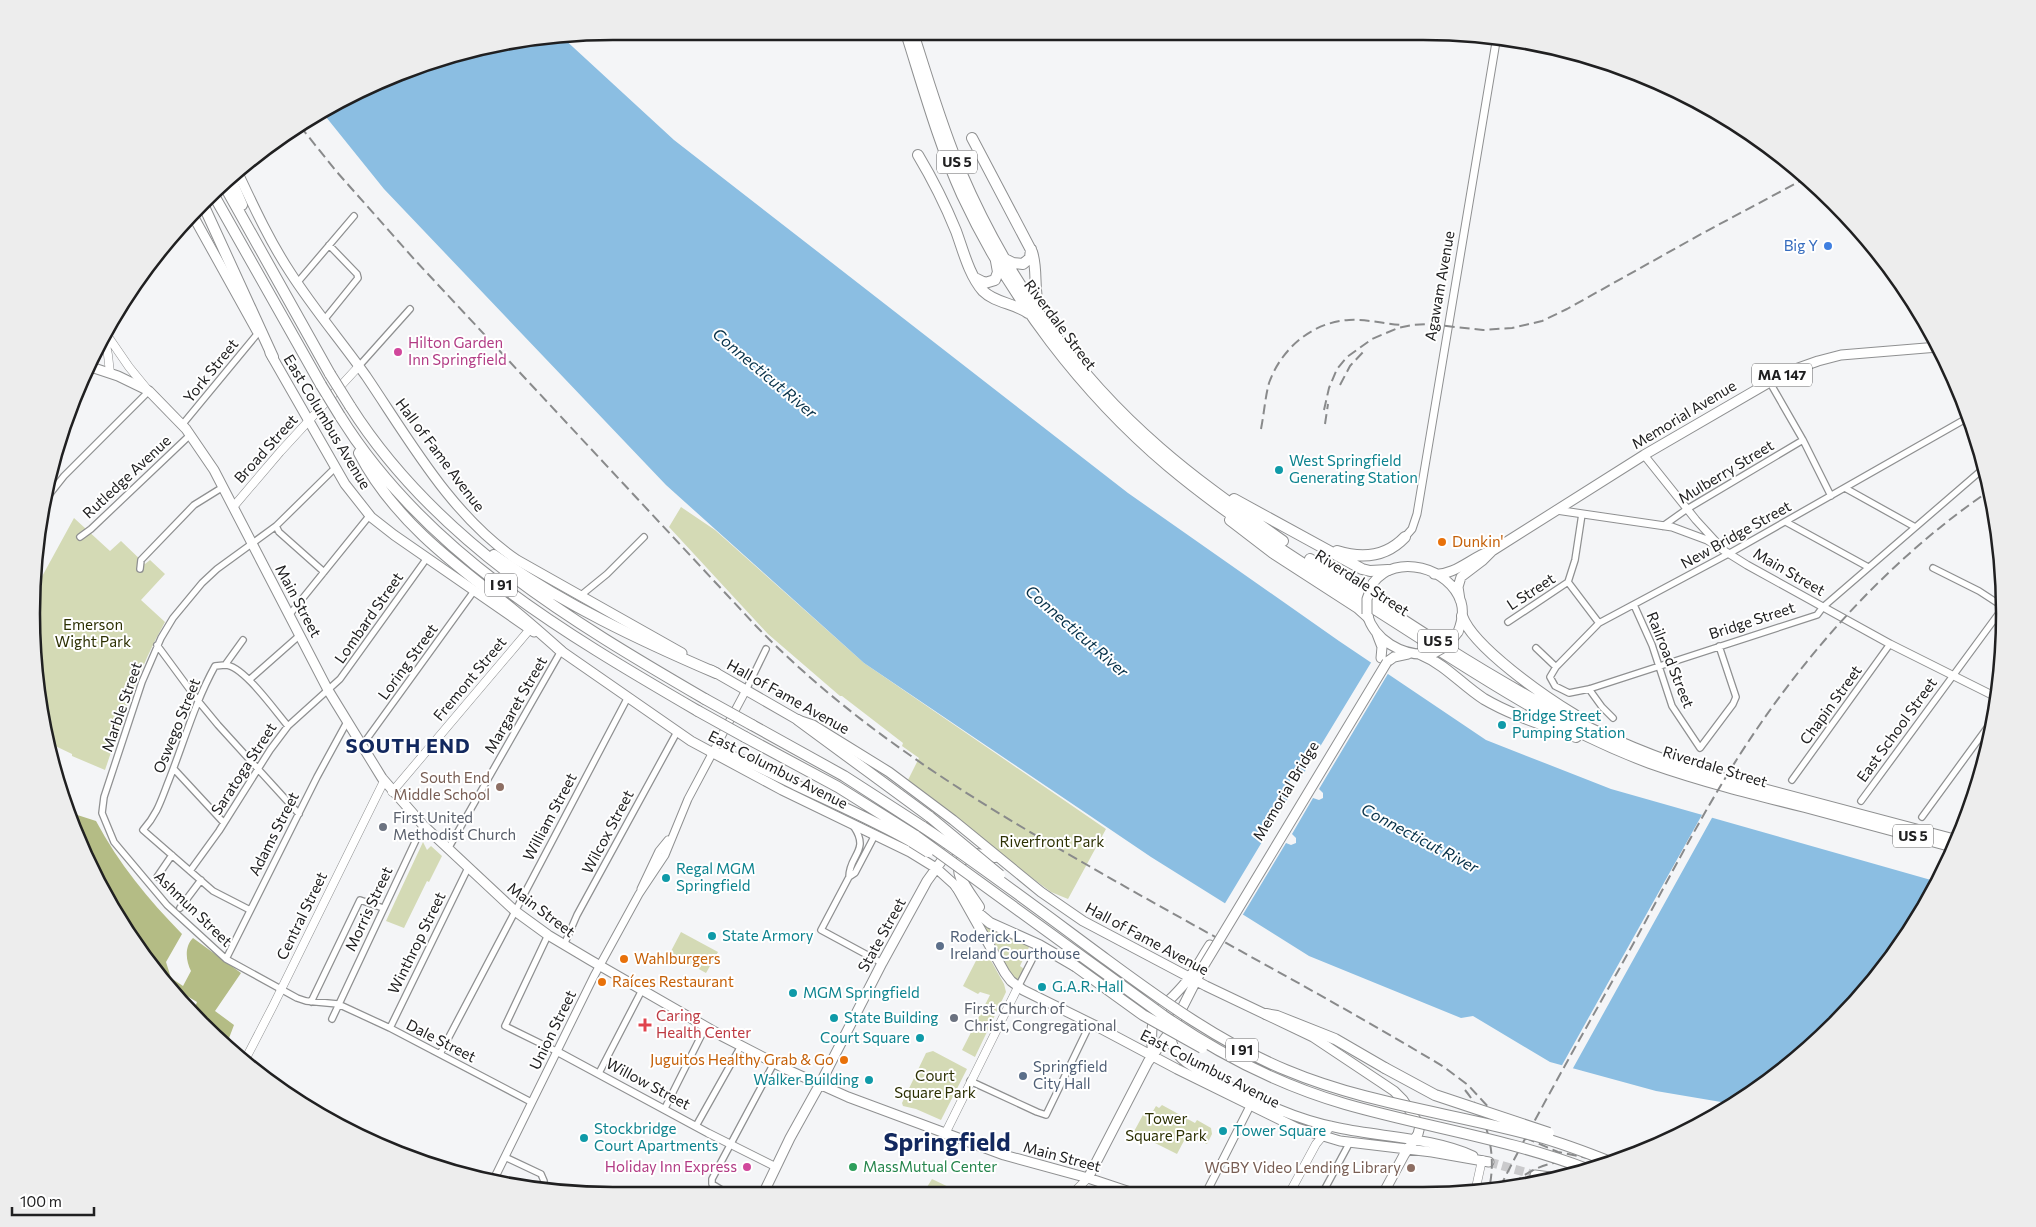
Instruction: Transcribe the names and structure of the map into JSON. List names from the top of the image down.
{
  "streets": {
    "highway": ["US 5", "Riverdale Street", "I 91"],
    "main road": [
      "MA 147",
      "Memorial Avenue",
      "East Columbus Avenue",
      "Broad Street",
      "Hall of Fame Avenue",
      "Main Street",
      "Fremont Street",
      "Memorial Bridge",
      "Central Street",
      "State Street"
    ],
    "street": [
      "Agawam Avenue",
      "York Street",
      "Mulberry Street",
      "Rutledge Avenue",
      "New Bridge Street",
      "L Street",
      "Lombard Street",
      "Bridge Street",
      "Railroad Street",
      "Loring Street",
      "Margaret Street",
      "Chapin Street",
      "Marble Street",
      "Oswego Street",
      "East School Street",
      "Saratoga Street",
      "William Street",
      "Wilcox Street",
      "Adams Street",
      "Ashmun Street",
      "Morris Street",
      "Winthrop Street",
      "Union Street",
      "Dale Street",
      "Willow Street"
    ]
  },
  "crossings": [
    ["US 5", "Riverdale Street"],
    ["York Street", "East Columbus Avenue"],
    ["York Street", "Main Street"],
    ["Memorial Avenue", "Main Street"],
    ["East Columbus Avenue", "Broad Street"],
    ["East Columbus Avenue", "Hall of Fame Avenue"],
    ["East Columbus Avenue", "Lombard Street"],
    ["East Columbus Avenue", "Loring Street"],
    ["East Columbus Avenue", "Fremont Street"],
    ["East Columbus Avenue", "Margaret Street"],
    ["East Columbus Avenue", "Marble Street"],
    ["East Columbus Avenue", "William Street"],
    ["East Columbus Avenue", "Wilcox Street"],
    ["East Columbus Avenue", "State Street"],
    ["East Columbus Avenue", "Union Street"],
    ["Broad Street", "Hall of Fame Avenue"],
    ["Broad Street", "Main Street"],
    ["Hall of Fame Avenue", "Memorial Bridge"],
    ["Hall of Fame Avenue", "State Street"],
    ["Hall of Fame Avenue", "Union Street"],
    ["Mulberry Street", "Main Street"],
    ["Rutledge Avenue", "Main Street"],
    ["New Bridge Street", "Main Street"],
    ["New Bridge Street", "Bridge Street"],
    ["New Bridge Street", "Railroad Street"],
    ["Main Street", "Lombard Street"],
    ["Main Street", "Bridge Street"],
    ["Main Street", "Loring Street"],
    ["Main Street", "Fremont Street"],
    ["Main Street", "Margaret Street"],
    ["Main Street", "Chapin Street"],
    ["Main Street", "Marble Street"],
    ["Main Street", "East School Street"],
    ["Main Street", "Saratoga Street"],
    ["Main Street", "William Street"],
    ["Main Street", "Wilcox Street"],
    ["Main Street", "Adams Street"],
    ["Main Street", "Morris Street"],
    ["Main Street", "Central Street"],
    ["Main Street", "State Street"],
    ["Main Street", "Winthrop Street"],
    ["Main Street", "Union Street"],
    ["Main Street", "Willow Street"],
    ["Lombard Street", "Saratoga Street"],
    ["Bridge Street", "Railroad Street"],
    ["Marble Street", "Ashmun Street"],
    ["William Street", "Dale Street"],
    ["Adams Street", "Ashmun Street"],
    ["Ashmun Street", "Central Street"],
    ["Morris Street", "Dale Street"],
    ["State Street", "Willow Street"],
    ["Winthrop Street", "Dale Street"],
    ["Union Street", "Dale Street"],
    ["Union Street", "Willow Street"]
  ],
  "districts": ["SOUTH END", "Springfield"],
  "water": ["Connecticut River"],
  "parks": [
    "Emerson Wight Park",
    "Riverfront Park",
    "Court Square Park",
    "Tower Square Park"
  ],
  "places": {
    "other": [
      "Big Y",
      "Hilton Garden Inn Springfield",
      "West Springfield Generating Station",
      "Dunkin'",
      "Bridge Street Pumping Station",
      "South End Middle School",
      "First United Methodist Church",
      "Regal MGM Springfield",
      "State Armory",
      "Roderick L. Ireland Courthouse",
      "Wahlburgers",
      "Raíces Restaurant",
      "G.A.R. Hall",
      "MGM Springfield",
      "State Building",
      "First Church of Christ, Congregational",
      "Court Square",
      "Juguitos Healthy Grab & Go",
      "Springfield City Hall",
      "Walker Building",
      "Tower Square",
      "Stockbridge Court Apartments",
      "Holiday Inn Express",
      "MassMutual Center",
      "WGBY Video Lending Library"
    ],
    "health": ["Caring Health Center"]
  },
  "scale_bar": "100 m"
}
